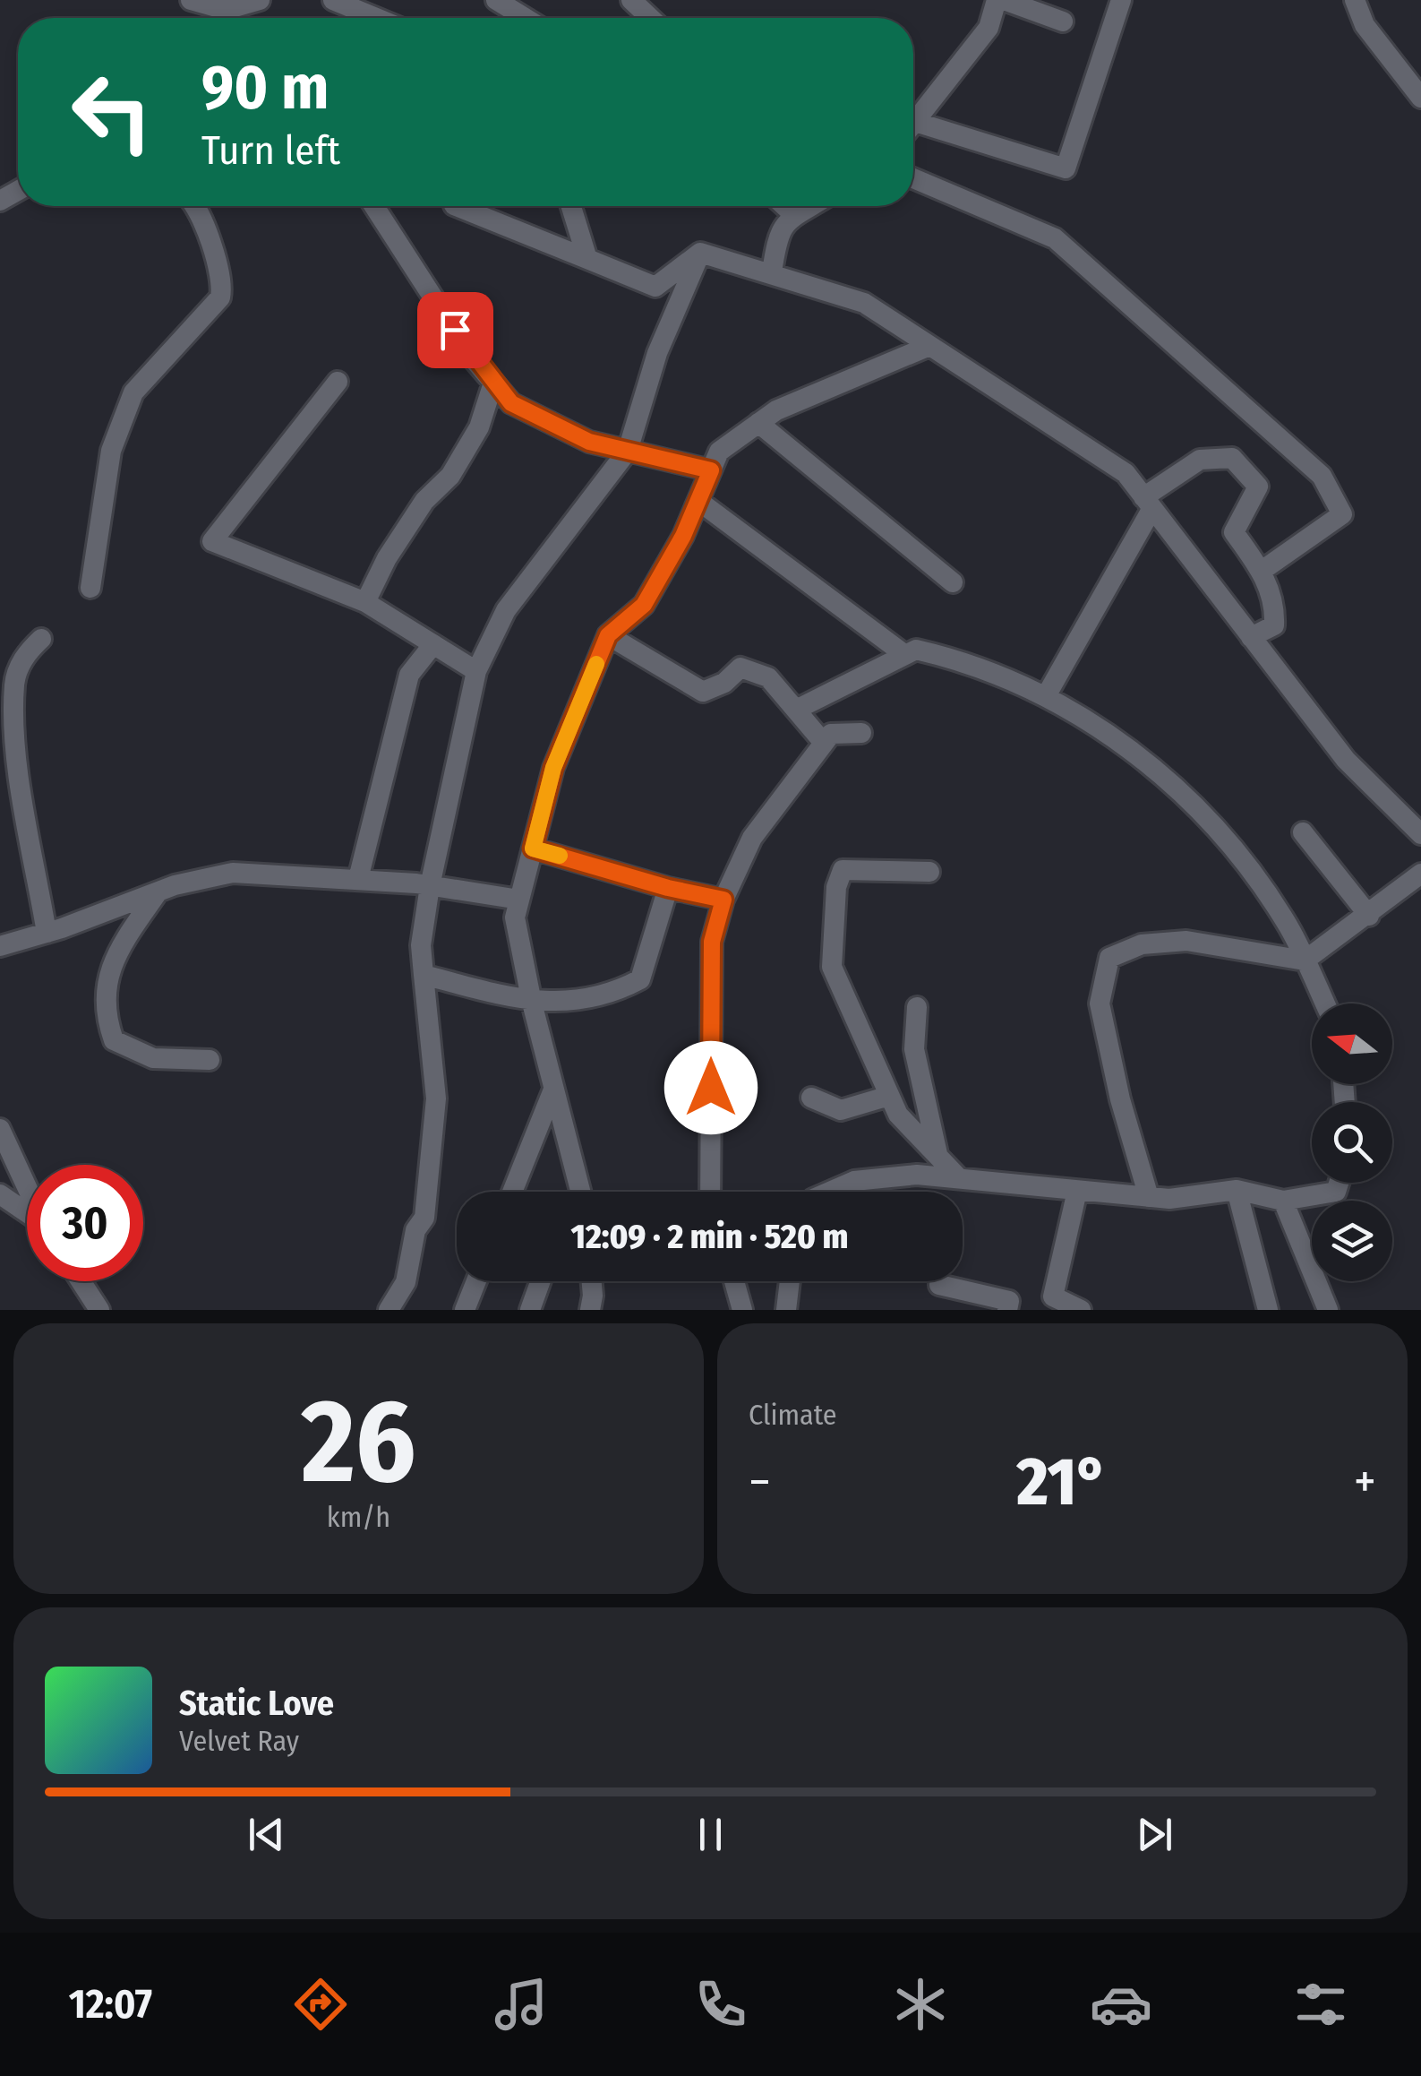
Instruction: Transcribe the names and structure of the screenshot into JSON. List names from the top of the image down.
{
  "north": "left",
  "page": {
    "turn": ["90 m", "Turn left"],
    "limit": "30",
    "trip": "12:09 · 2 min · 520 m",
    "tile": [
      ["26", "km/h"],
      "Climate"
    ],
    "heat": ["−", "21°", "+"],
    "song": ["Static Love", "Velvet Ray"],
    "tabs": "12:07"
  }
}
